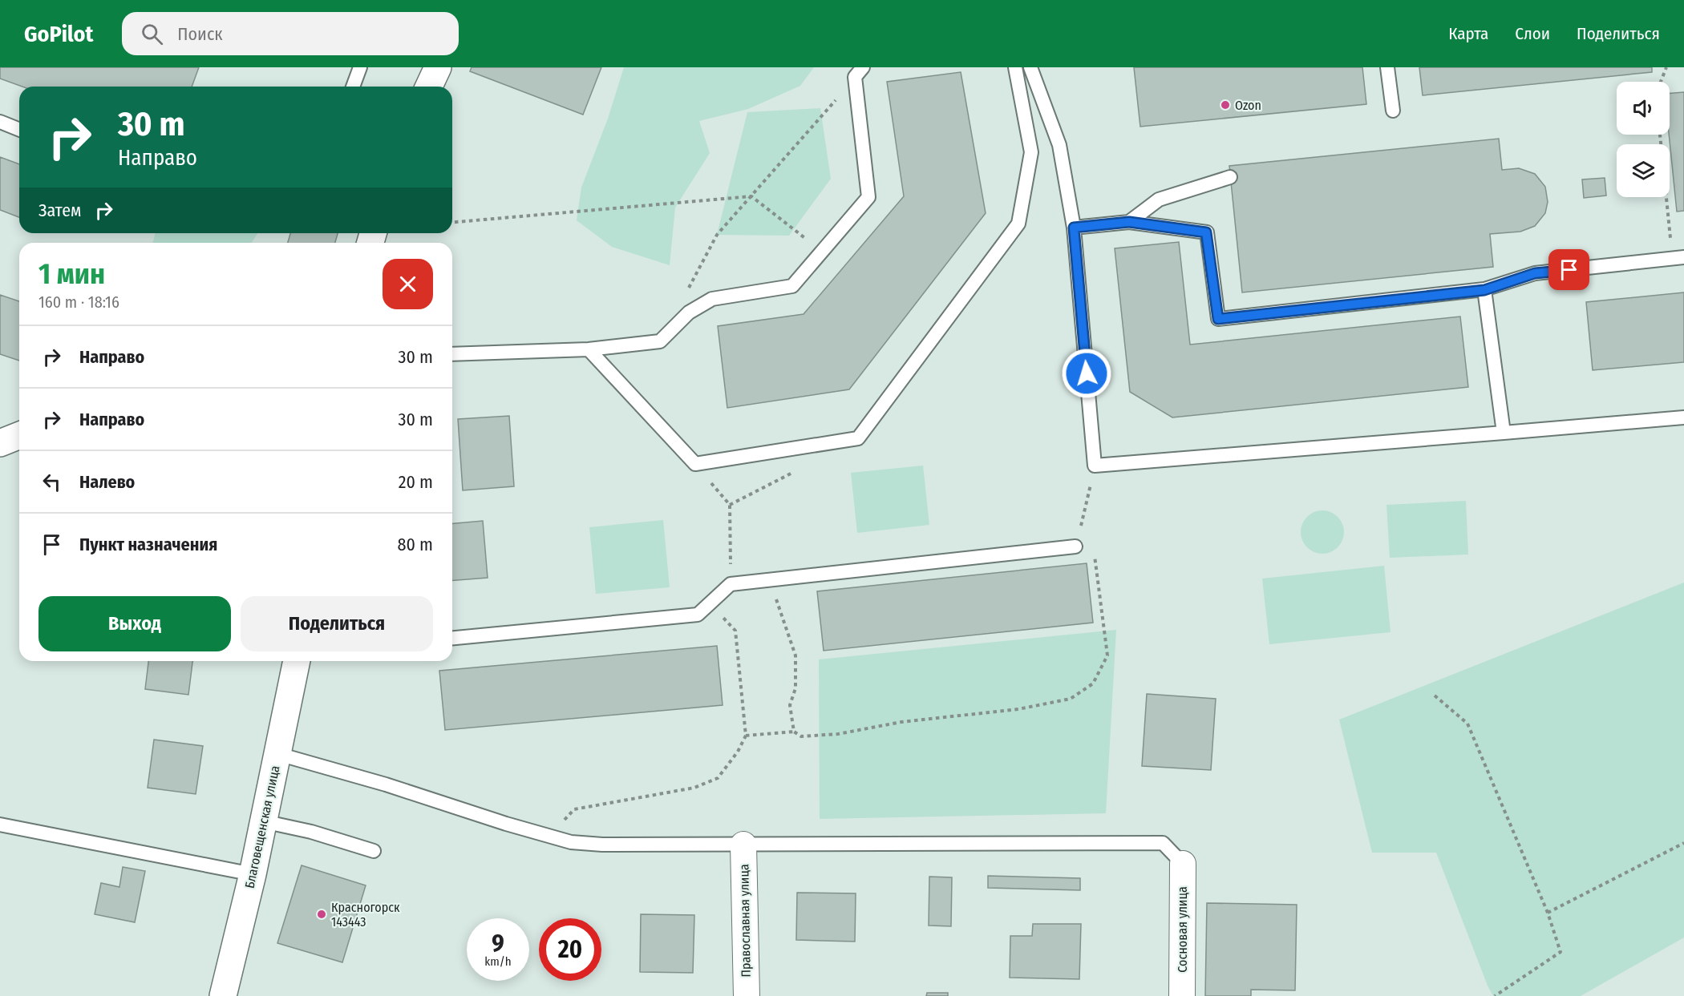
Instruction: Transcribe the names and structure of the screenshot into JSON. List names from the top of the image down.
{
  "streets": {
    "street": ["Благовещенская улица", "Православная улица", "Сосновая улица"]
  },
  "places": ["Ozon", "Красногорск 143443"],
  "page": {
    "header": "GoPilot",
    "search": "Поиск",
    "nav": ["Карта", "Слои", "Поделиться"],
    "turn": ["30 m", "Направо"],
    "then": "Затем",
    "heading": ["1 мин", "160 m · 18:16"],
    "list": [
      {
        "name": "Направо",
        "value": "30 m"
      },
      {
        "name": "Направо",
        "value": "30 m"
      },
      {
        "name": "Налево",
        "value": "20 m"
      },
      {
        "name": "Пункт назначения",
        "value": "80 m"
      }
    ],
    "buttons": ["Выход", "Поделиться"],
    "speed": "9 km/h",
    "limit": "20"
  }
}
